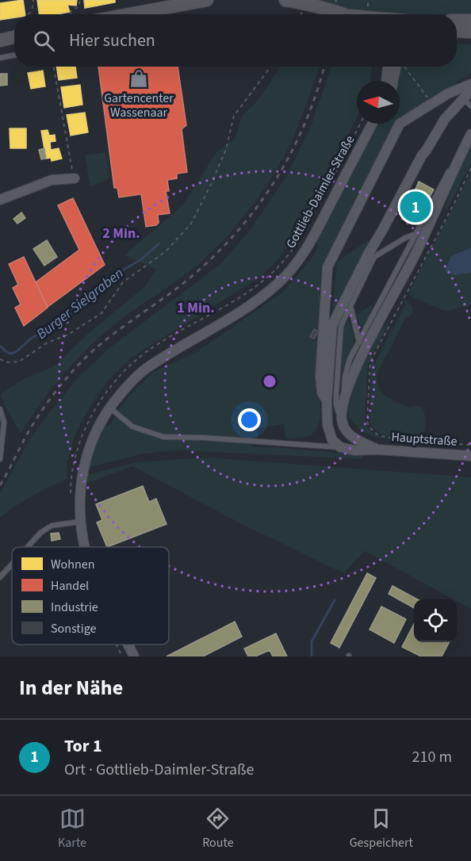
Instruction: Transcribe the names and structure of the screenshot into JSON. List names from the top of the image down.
{
  "streets": {
    "street": ["Gottlieb-Daimler-Straße", "Hauptstraße"]
  },
  "water": ["Burger Sielgraben"],
  "places": {
    "shop": ["Gartencenter Wassenaar"]
  },
  "legend": [
    "Wohnen",
    "Handel",
    "Industrie",
    "Sonstige"
  ],
  "north": "left",
  "page": {
    "search": "Hier suchen",
    "pins": "1",
    "heading": "In der Nähe",
    "list": [
      {
        "mark": "1",
        "name": "Tor 1",
        "note": "Ort · Gottlieb-Daimler-Straße",
        "value": "210 m"
      }
    ],
    "nav": ["Karte", "Route", "Gespeichert"]
  },
  "rings": ["2 Min.", "1 Min."]
}
